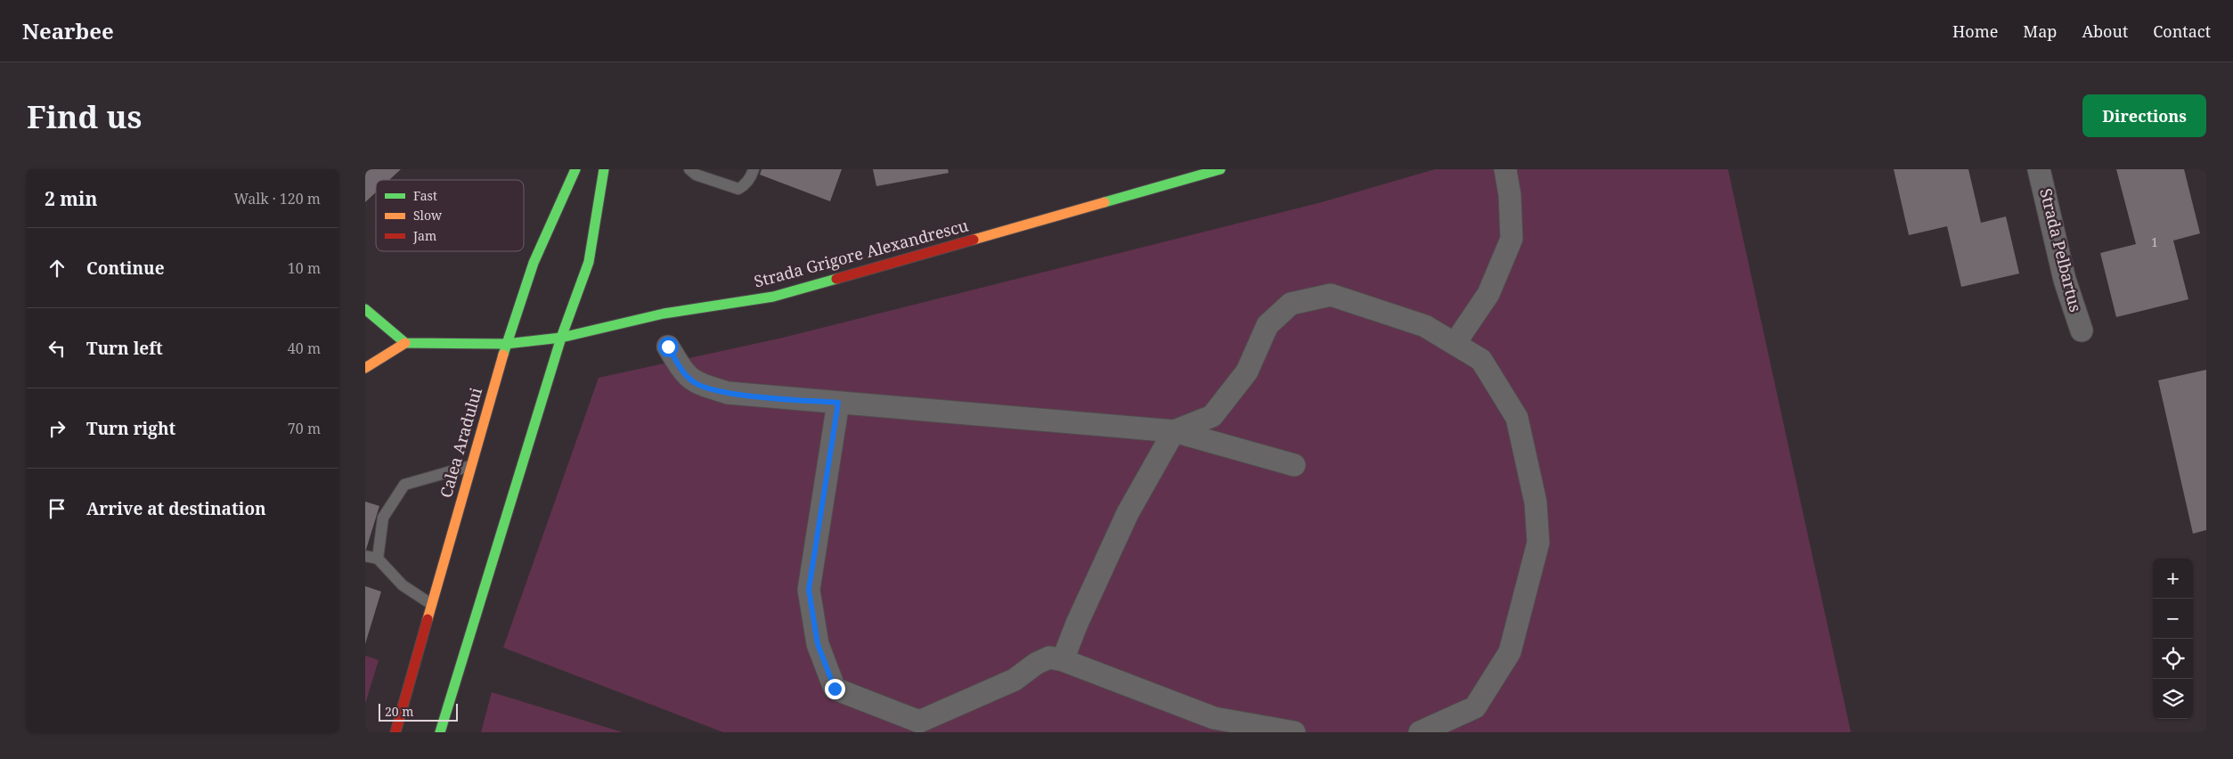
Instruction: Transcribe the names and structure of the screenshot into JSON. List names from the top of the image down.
{
  "streets": {
    "main road": ["Strada Grigore Alexandrescu", "Calea Aradului"],
    "street": ["Strada Pelbartus"]
  },
  "crossings": [
    ["Strada Grigore Alexandrescu", "Calea Aradului"]
  ],
  "house_numbers": ["1"],
  "legend": ["Fast", "Slow", "Jam"],
  "scale_bar": "20 m",
  "page": {
    "header": "Nearbee",
    "nav": [
      "Home",
      "Map",
      "About",
      "Contact"
    ],
    "buttons": "Directions",
    "title": "Find us",
    "heading": ["2 min", "Walk · 120 m"],
    "list": [
      ["Continue", "10 m"],
      ["Turn left", "40 m"],
      ["Turn right", "70 m"],
      "Arrive at destination"
    ],
    "map_buttons": ["+", "−"],
    "scale": "20 m"
  }
}
